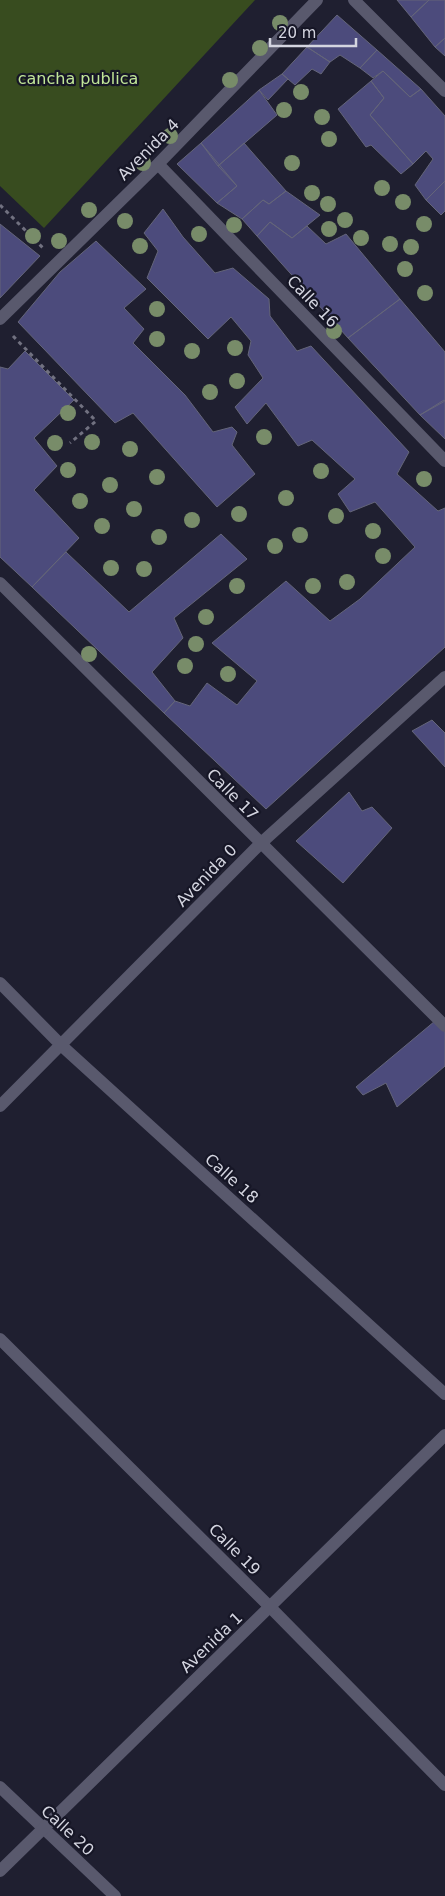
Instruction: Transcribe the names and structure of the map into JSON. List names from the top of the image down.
{
  "streets": {
    "street": [
      "Avenida 4",
      "Calle 16",
      "Calle 17",
      "Avenida 0",
      "Calle 18",
      "Calle 19",
      "Avenida 1",
      "Calle 20"
    ]
  },
  "crossings": [
    ["Avenida 4", "Calle 16"],
    ["Calle 17", "Avenida 0"],
    ["Avenida 0", "Calle 18"],
    ["Calle 19", "Avenida 1"],
    ["Avenida 1", "Calle 20"]
  ],
  "parks": ["cancha publica"],
  "scale_bar": "20 m"
}
